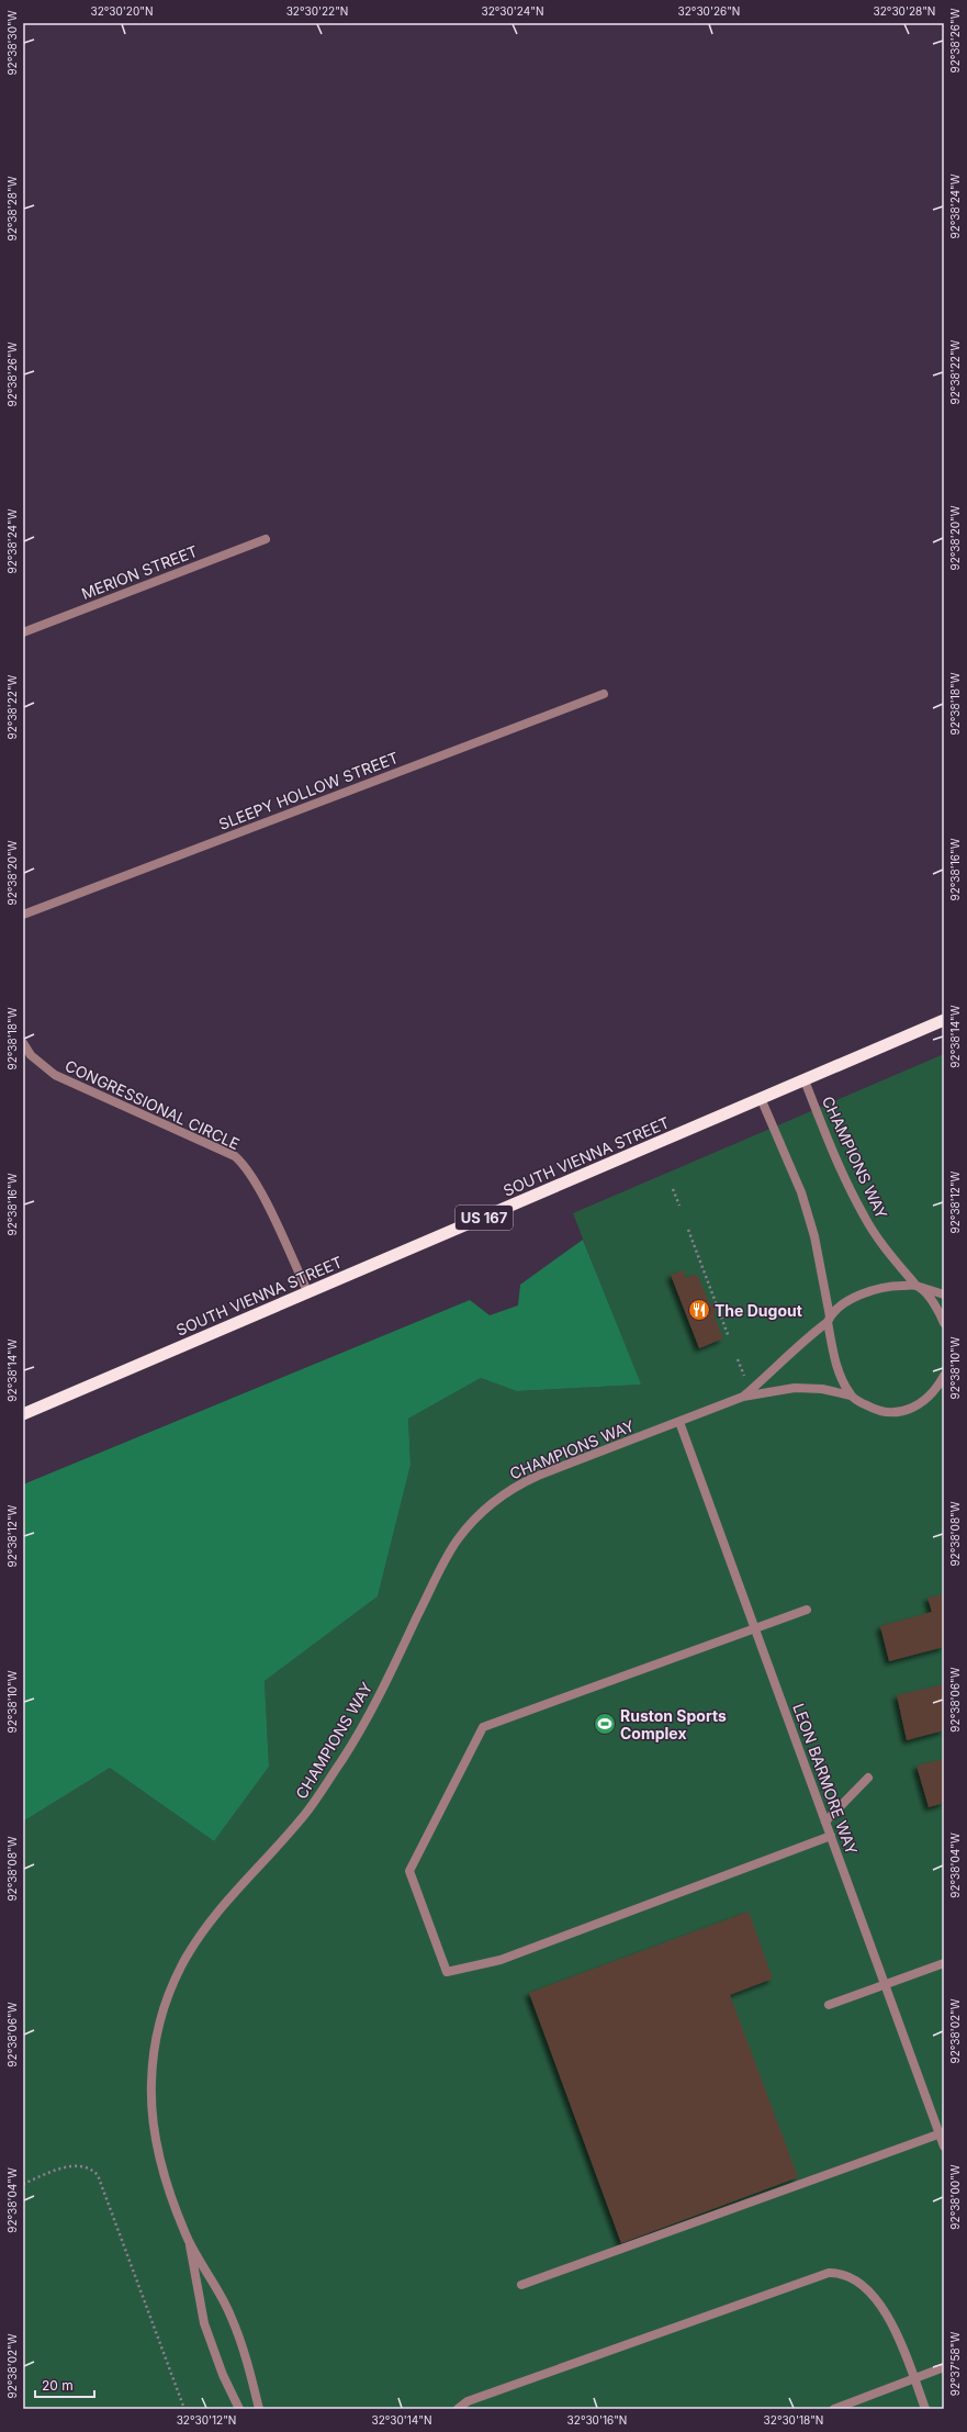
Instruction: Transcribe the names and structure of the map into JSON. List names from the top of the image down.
{
  "streets": {
    "highway": ["SOUTH VIENNA STREET", "US 167"],
    "street": [
      "MERION STREET",
      "SLEEPY HOLLOW STREET",
      "CONGRESSIONAL CIRCLE",
      "CHAMPIONS WAY",
      "LEON BARMORE WAY"
    ]
  },
  "crossings": [
    ["CONGRESSIONAL CIRCLE", "SOUTH VIENNA STREET"],
    ["SOUTH VIENNA STREET", "CHAMPIONS WAY"],
    ["CHAMPIONS WAY", "LEON BARMORE WAY"]
  ],
  "places": {
    "restaurant": ["The Dugout"],
    "sports": ["Ruston Sports Complex"]
  },
  "scale_bar": "20 m",
  "coordinates": [
    "32°30'20\"N",
    "32°30'22\"N",
    "32°30'24\"N",
    "32°30'26\"N",
    "32°30'28\"N",
    "92°38'26\"W",
    "92°38'30\"W",
    "92°38'24\"W",
    "92°38'28\"W",
    "92°38'22\"W",
    "92°38'20\"W",
    "92°38'18\"W",
    "92°38'16\"W",
    "92°38'14\"W",
    "92°38'12\"W",
    "92°38'10\"W",
    "92°38'08\"W",
    "92°38'06\"W",
    "92°38'04\"W",
    "92°38'02\"W",
    "92°38'00\"W",
    "92°37'58\"W",
    "32°30'12\"N",
    "32°30'14\"N",
    "32°30'16\"N",
    "32°30'18\"N"
  ]
}
